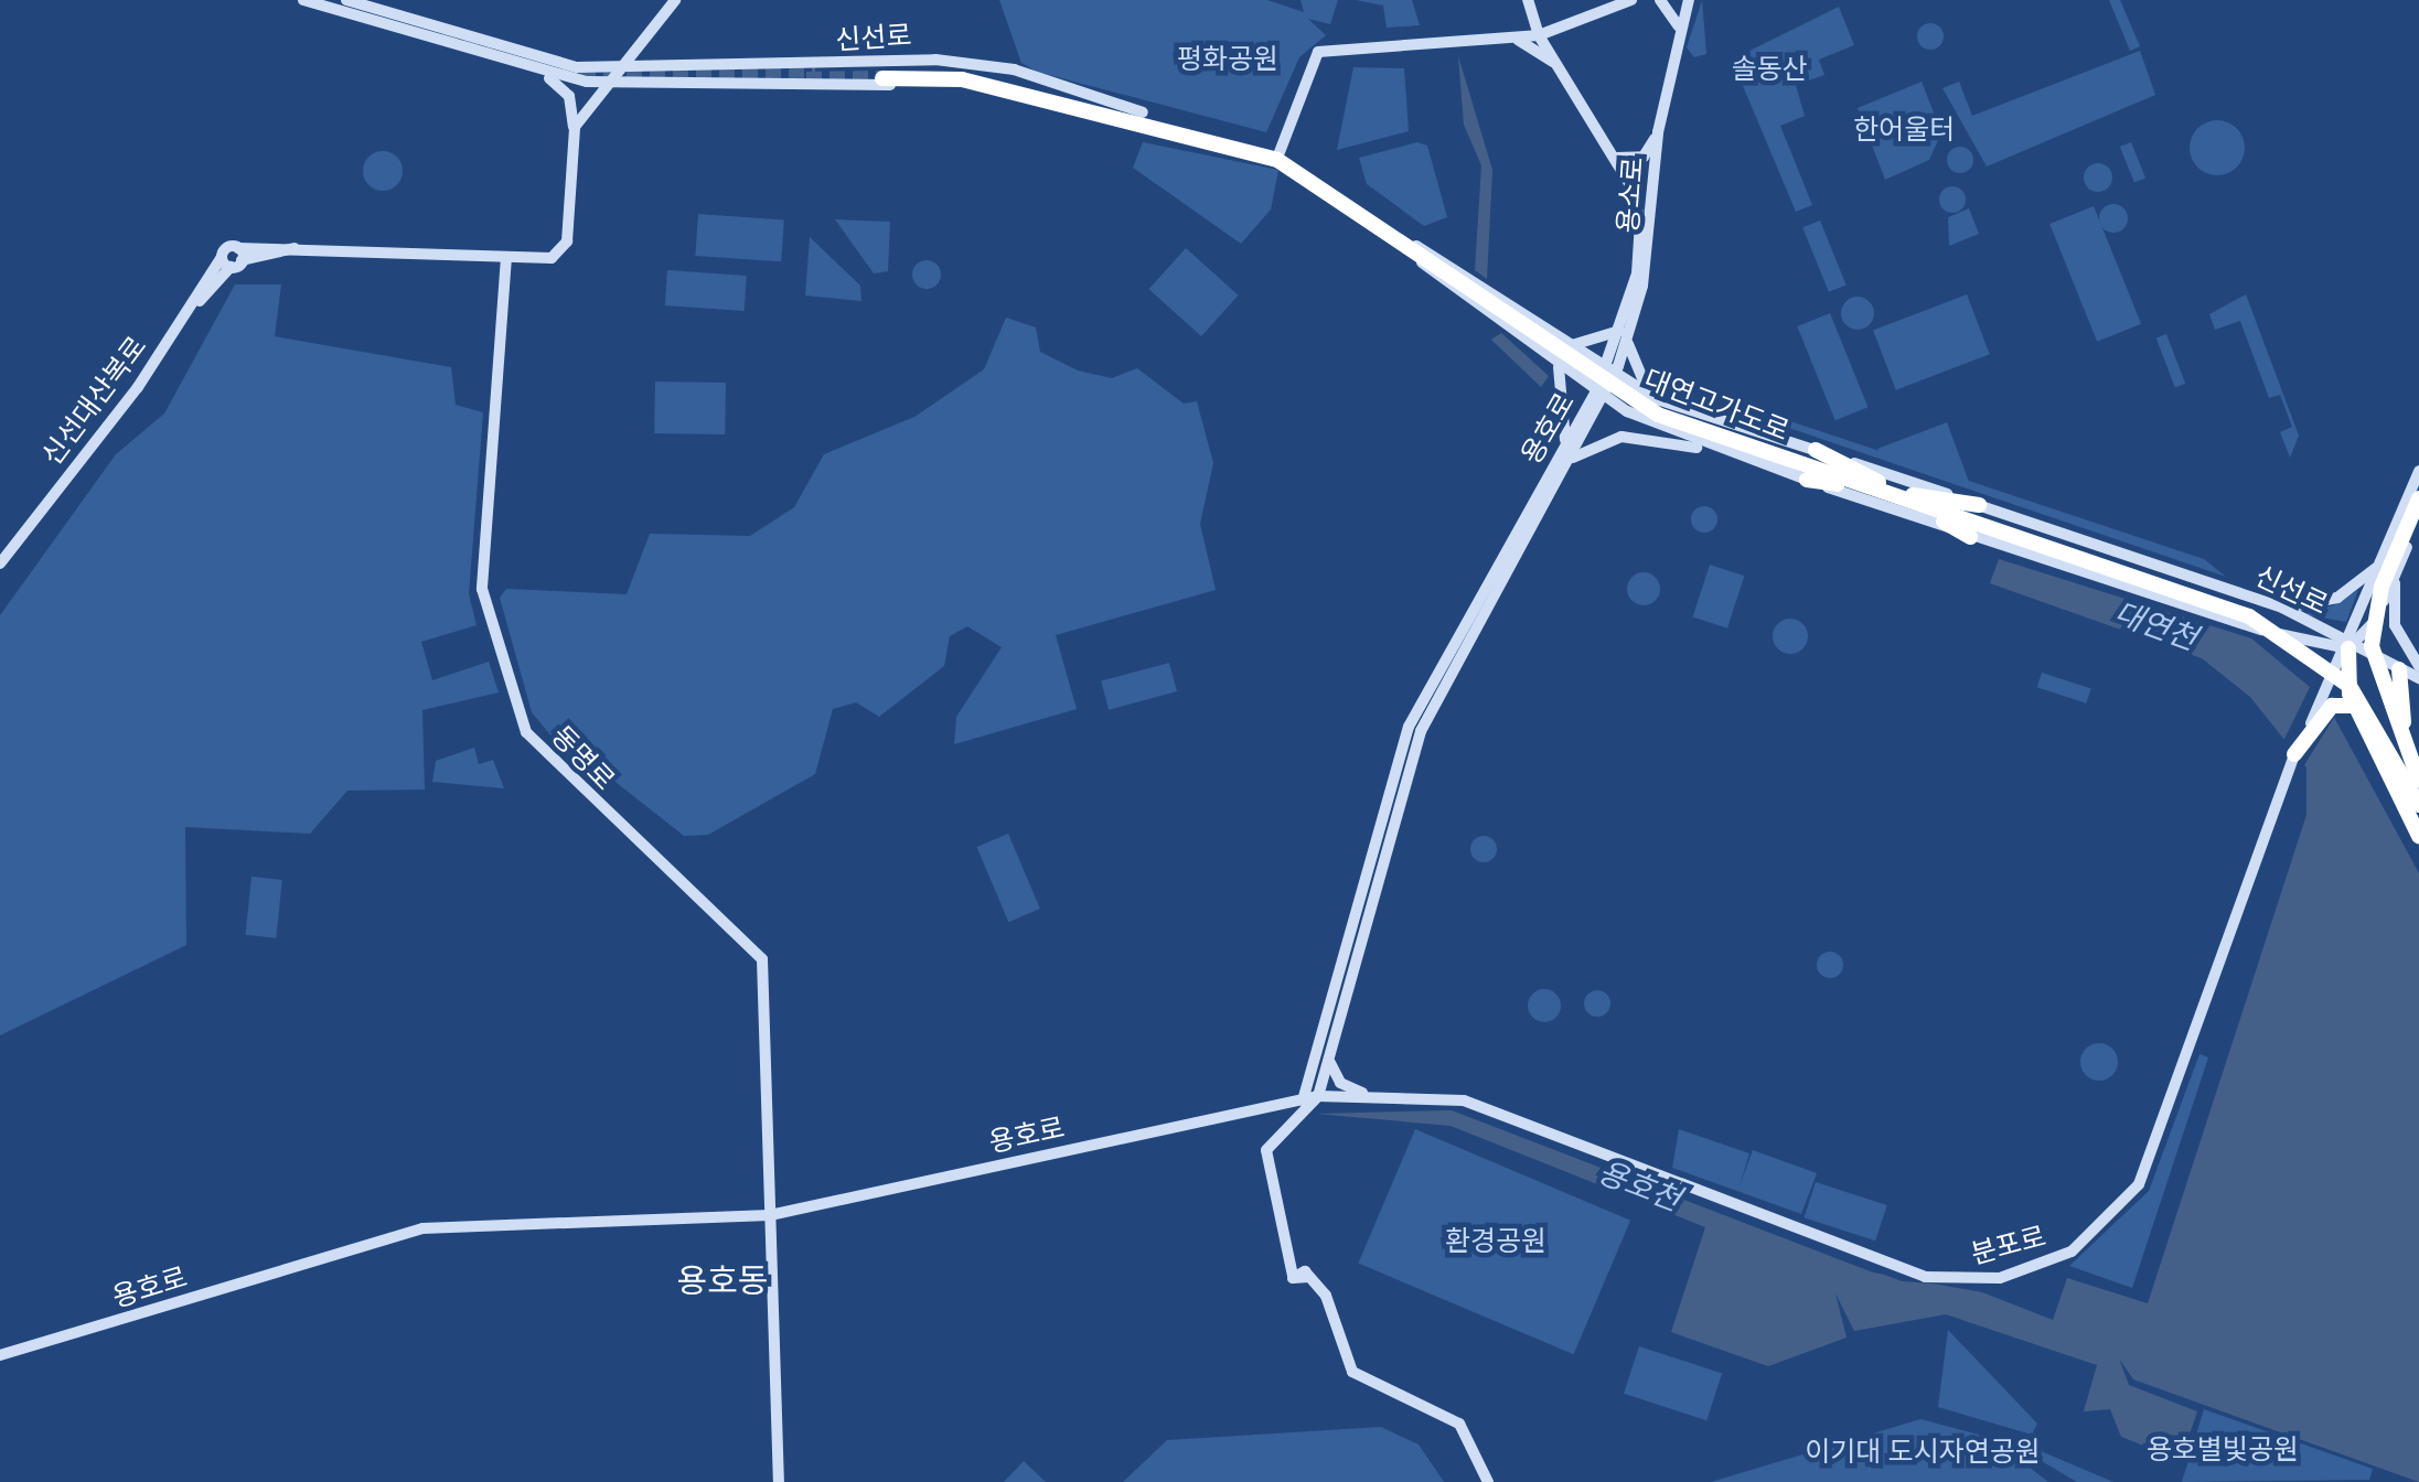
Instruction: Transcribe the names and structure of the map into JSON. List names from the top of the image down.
{
  "streets": {
    "highway": ["신선로", "대연고가도로"],
    "main road": [
      "용소로",
      "신선대산복로",
      "용호로",
      "동명로",
      "분포로"
    ]
  },
  "crossings": [
    ["신선로", "대연고가도로"],
    ["용소로", "용호로"],
    ["신선대산복로", "동명로"],
    ["용호로", "동명로"],
    ["용호로", "분포로"]
  ],
  "districts": ["용호동"],
  "water": ["대연천", "용호천"],
  "parks": [
    "평화공원",
    "솔동산",
    "한어울터",
    "환경공원",
    "용호별빛공원",
    "이기대 도시자연공원"
  ]
}
